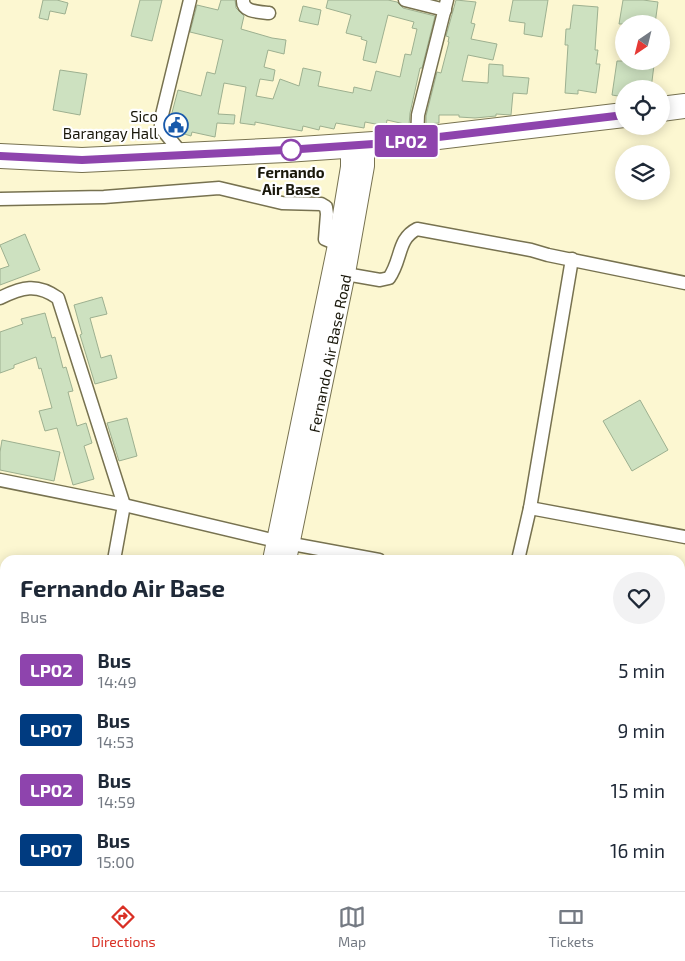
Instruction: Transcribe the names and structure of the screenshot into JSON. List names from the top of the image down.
{
  "streets": {
    "street": ["Fernando Air Base Road"]
  },
  "places": {
    "public building": ["Sico Barangay Hall"],
    "other": ["Fernando Air Base"]
  },
  "lines": ["bus line LP02"],
  "north": "bottom left",
  "page": {
    "on_map": "LP02",
    "heading": ["Fernando Air Base", "Bus"],
    "list": [
      {
        "mark": "LP02",
        "name": "Bus",
        "note": "14:49",
        "value": "5 min"
      },
      {
        "mark": "LP07",
        "name": "Bus",
        "note": "14:53",
        "value": "9 min"
      },
      {
        "mark": "LP02",
        "name": "Bus",
        "note": "14:59",
        "value": "15 min"
      },
      {
        "mark": "LP07",
        "name": "Bus",
        "note": "15:00",
        "value": "16 min"
      }
    ],
    "tabs": ["Directions", "Map", "Tickets"]
  }
}
